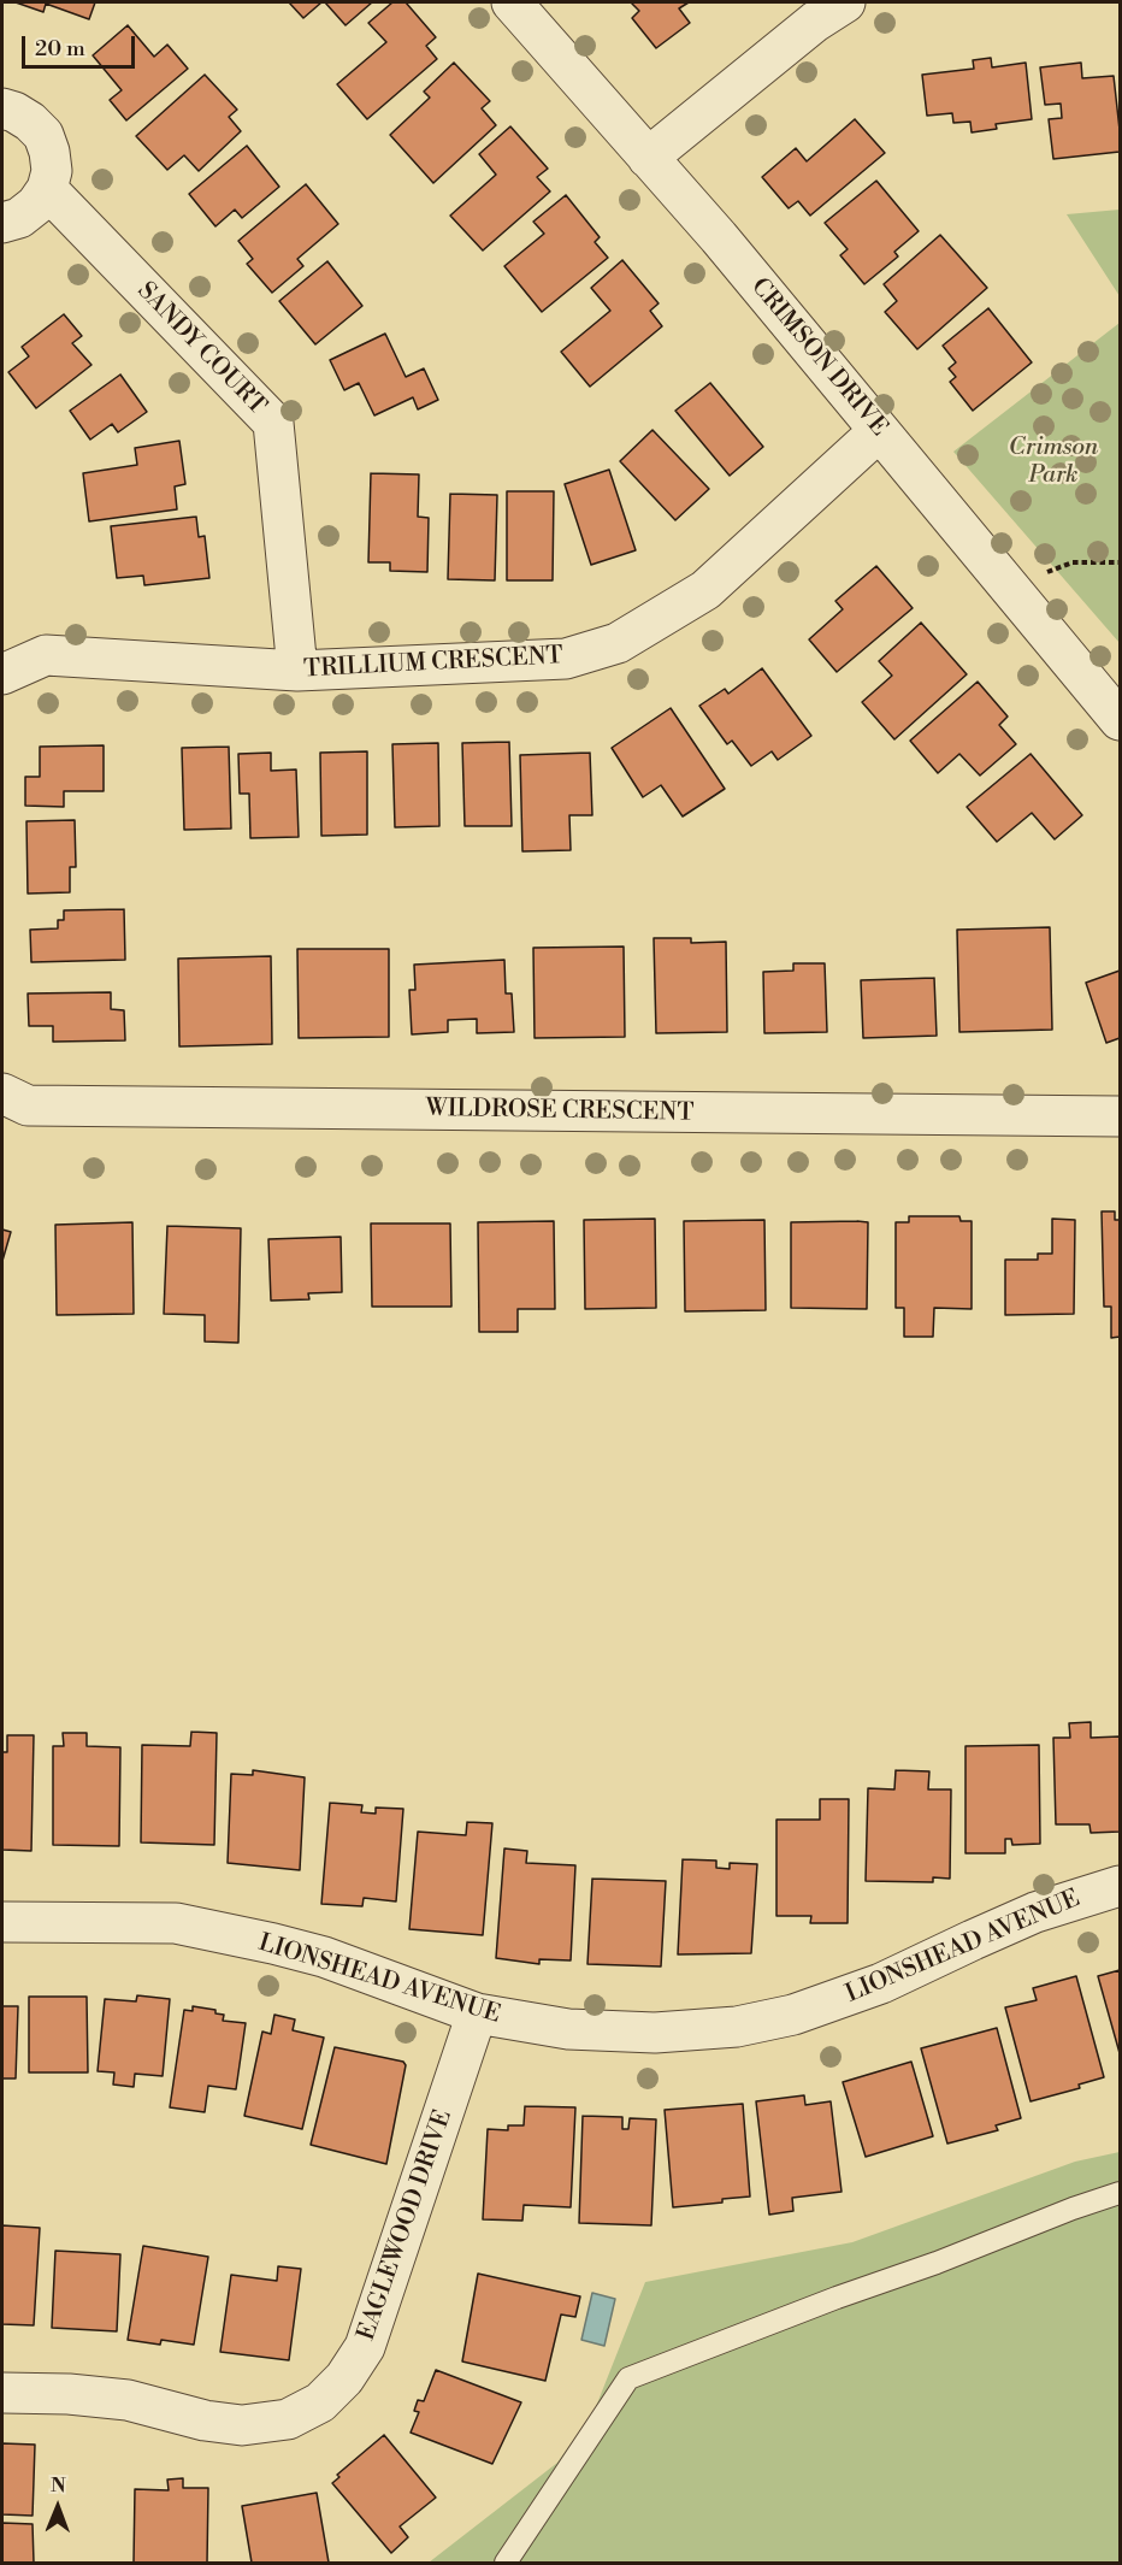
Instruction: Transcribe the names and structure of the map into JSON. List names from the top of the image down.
{
  "streets": {
    "street": [
      "SANDY COURT",
      "CRIMSON DRIVE",
      "TRILLIUM CRESCENT",
      "WILDROSE CRESCENT",
      "LIONSHEAD AVENUE",
      "EAGLEWOOD DRIVE"
    ]
  },
  "crossings": [
    ["SANDY COURT", "TRILLIUM CRESCENT"],
    ["CRIMSON DRIVE", "TRILLIUM CRESCENT"],
    ["LIONSHEAD AVENUE", "EAGLEWOOD DRIVE"]
  ],
  "parks": ["Crimson Park"],
  "scale_bar": "20 m",
  "north": "top"
}
